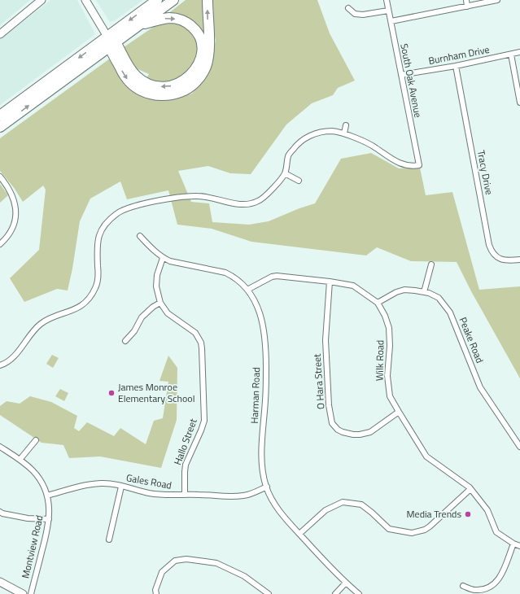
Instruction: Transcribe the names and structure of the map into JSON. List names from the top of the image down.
{
  "streets": {
    "street": [
      "Burnham Drive",
      "South Oak Avenue",
      "Tracy Drive",
      "Peake Road",
      "Wilk Road",
      "O Hara Street",
      "Harman Road",
      "Hallo Street",
      "Gales Road",
      "Montview Road"
    ]
  },
  "crossings": [
    ["Burnham Drive", "South Oak Avenue"],
    ["Burnham Drive", "Tracy Drive"],
    ["Peake Road", "Wilk Road"],
    ["Wilk Road", "O Hara Street"],
    ["Wilk Road", "Harman Road"],
    ["Harman Road", "Hallo Street"],
    ["Harman Road", "Gales Road"],
    ["Hallo Street", "Gales Road"],
    ["Gales Road", "Montview Road"]
  ],
  "places": ["James Monroe Elementary School", "Media Trends"]
}
